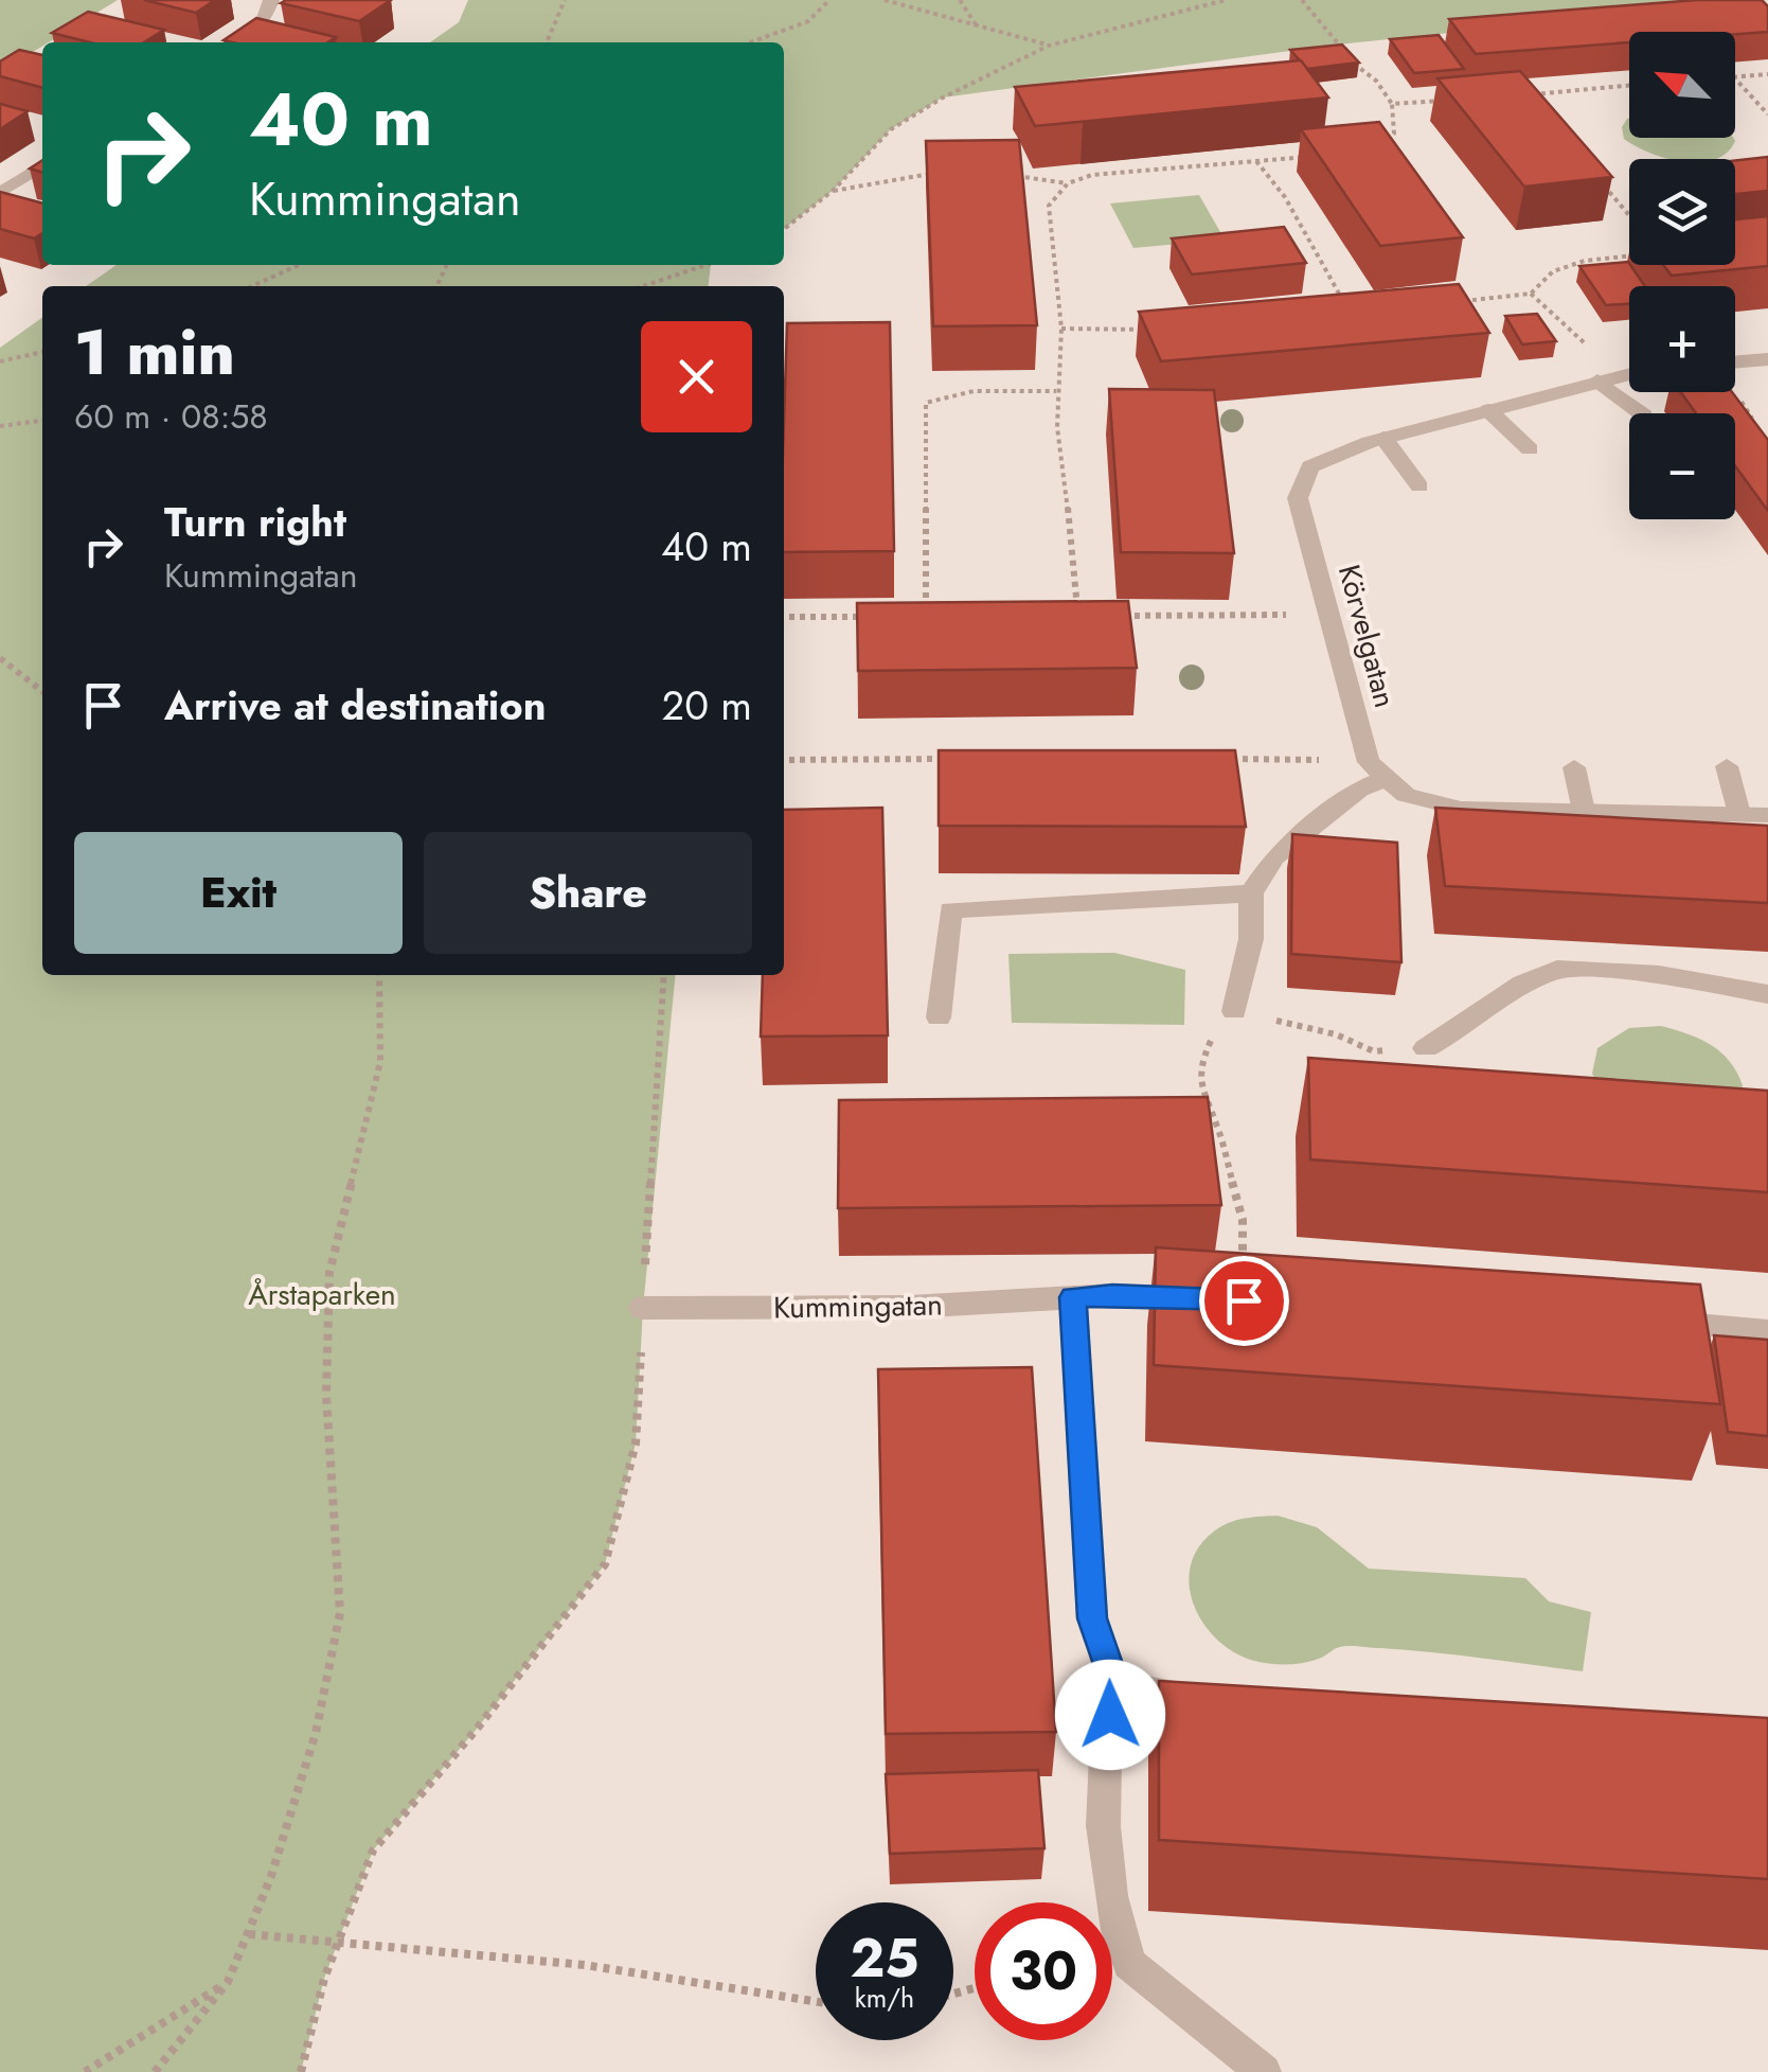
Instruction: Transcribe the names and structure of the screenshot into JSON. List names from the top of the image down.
{
  "streets": {
    "street": ["Körvelgatan", "Kummingatan"]
  },
  "parks": ["Årstaparken"],
  "north": "top left",
  "page": {
    "map_buttons": ["+", "−"],
    "turn": ["40 m", "Kummingatan"],
    "heading": ["1 min", "60 m · 08:58"],
    "list": [
      {
        "name": "Turn right",
        "note": "Kummingatan",
        "value": "40 m"
      },
      {
        "name": "Arrive at destination",
        "value": "20 m"
      }
    ],
    "buttons": ["Exit", "Share"],
    "speed": "25 km/h",
    "limit": "30"
  }
}
